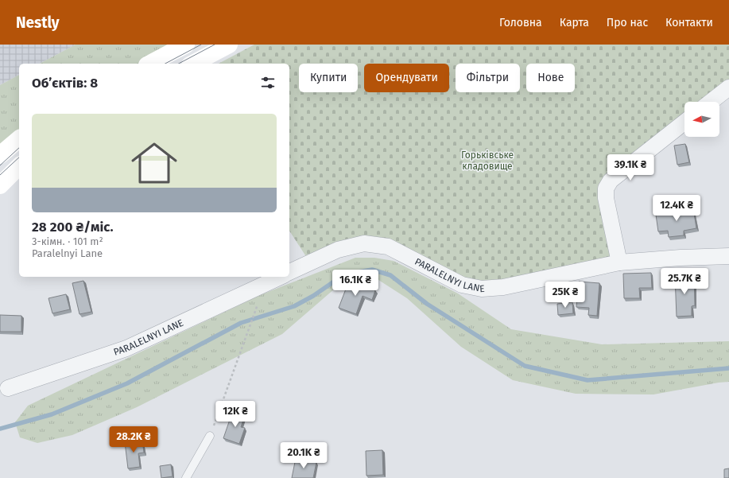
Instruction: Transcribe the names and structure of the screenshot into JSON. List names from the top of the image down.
{
  "streets": {
    "street": ["PARALELNYI LANE"]
  },
  "parks": ["Горьківське кладовище"],
  "north": "left",
  "page": {
    "header": "Nestly",
    "nav": [
      "Головна",
      "Карта",
      "Про нас",
      "Контакти"
    ],
    "chip": [
      "Купити",
      "Орендувати",
      "Фільтри",
      "Нове"
    ],
    "heading": "Об’єктів: 8",
    "list": [
      {
        "name": "28 200 ₴/міс.",
        "note": "3-кімн. · 101 m² · Paralelnyi Lane"
      }
    ],
    "price": [
      "39.1K ₴",
      "12.4K ₴",
      "25.7K ₴",
      "16.1K ₴",
      "25K ₴",
      "12K ₴",
      "28.2K ₴",
      "20.1K ₴"
    ]
  }
}
